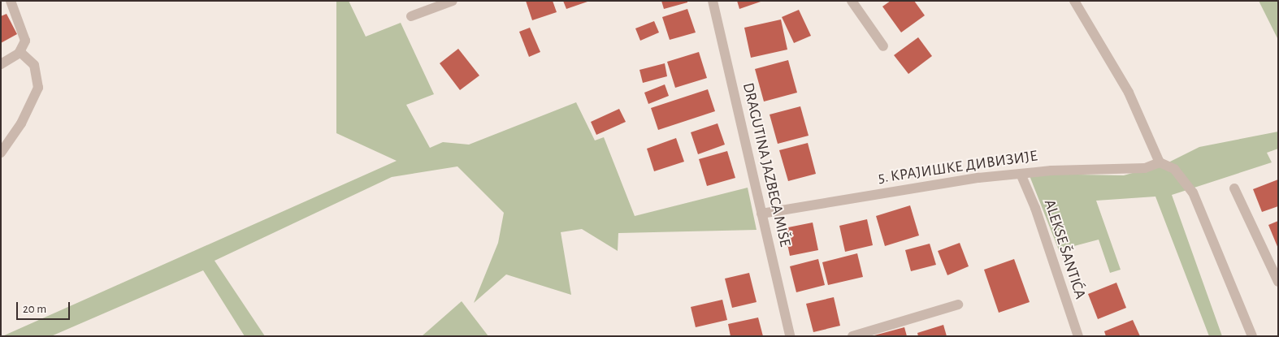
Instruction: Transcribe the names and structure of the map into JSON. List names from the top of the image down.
{
  "streets": {
    "street": ["DRAGUTINA JAZBECA MIŠE", "5. КРАЈИШКЕ ДИВИЗИЈЕ", "ALEKSE ŠANTIĆA"]
  },
  "crossings": [
    ["DRAGUTINA JAZBECA MIŠE", "5. КРАЈИШКЕ ДИВИЗИЈЕ"],
    ["5. КРАЈИШКЕ ДИВИЗИЈЕ", "ALEKSE ŠANTIĆA"]
  ],
  "scale_bar": "20 m"
}
